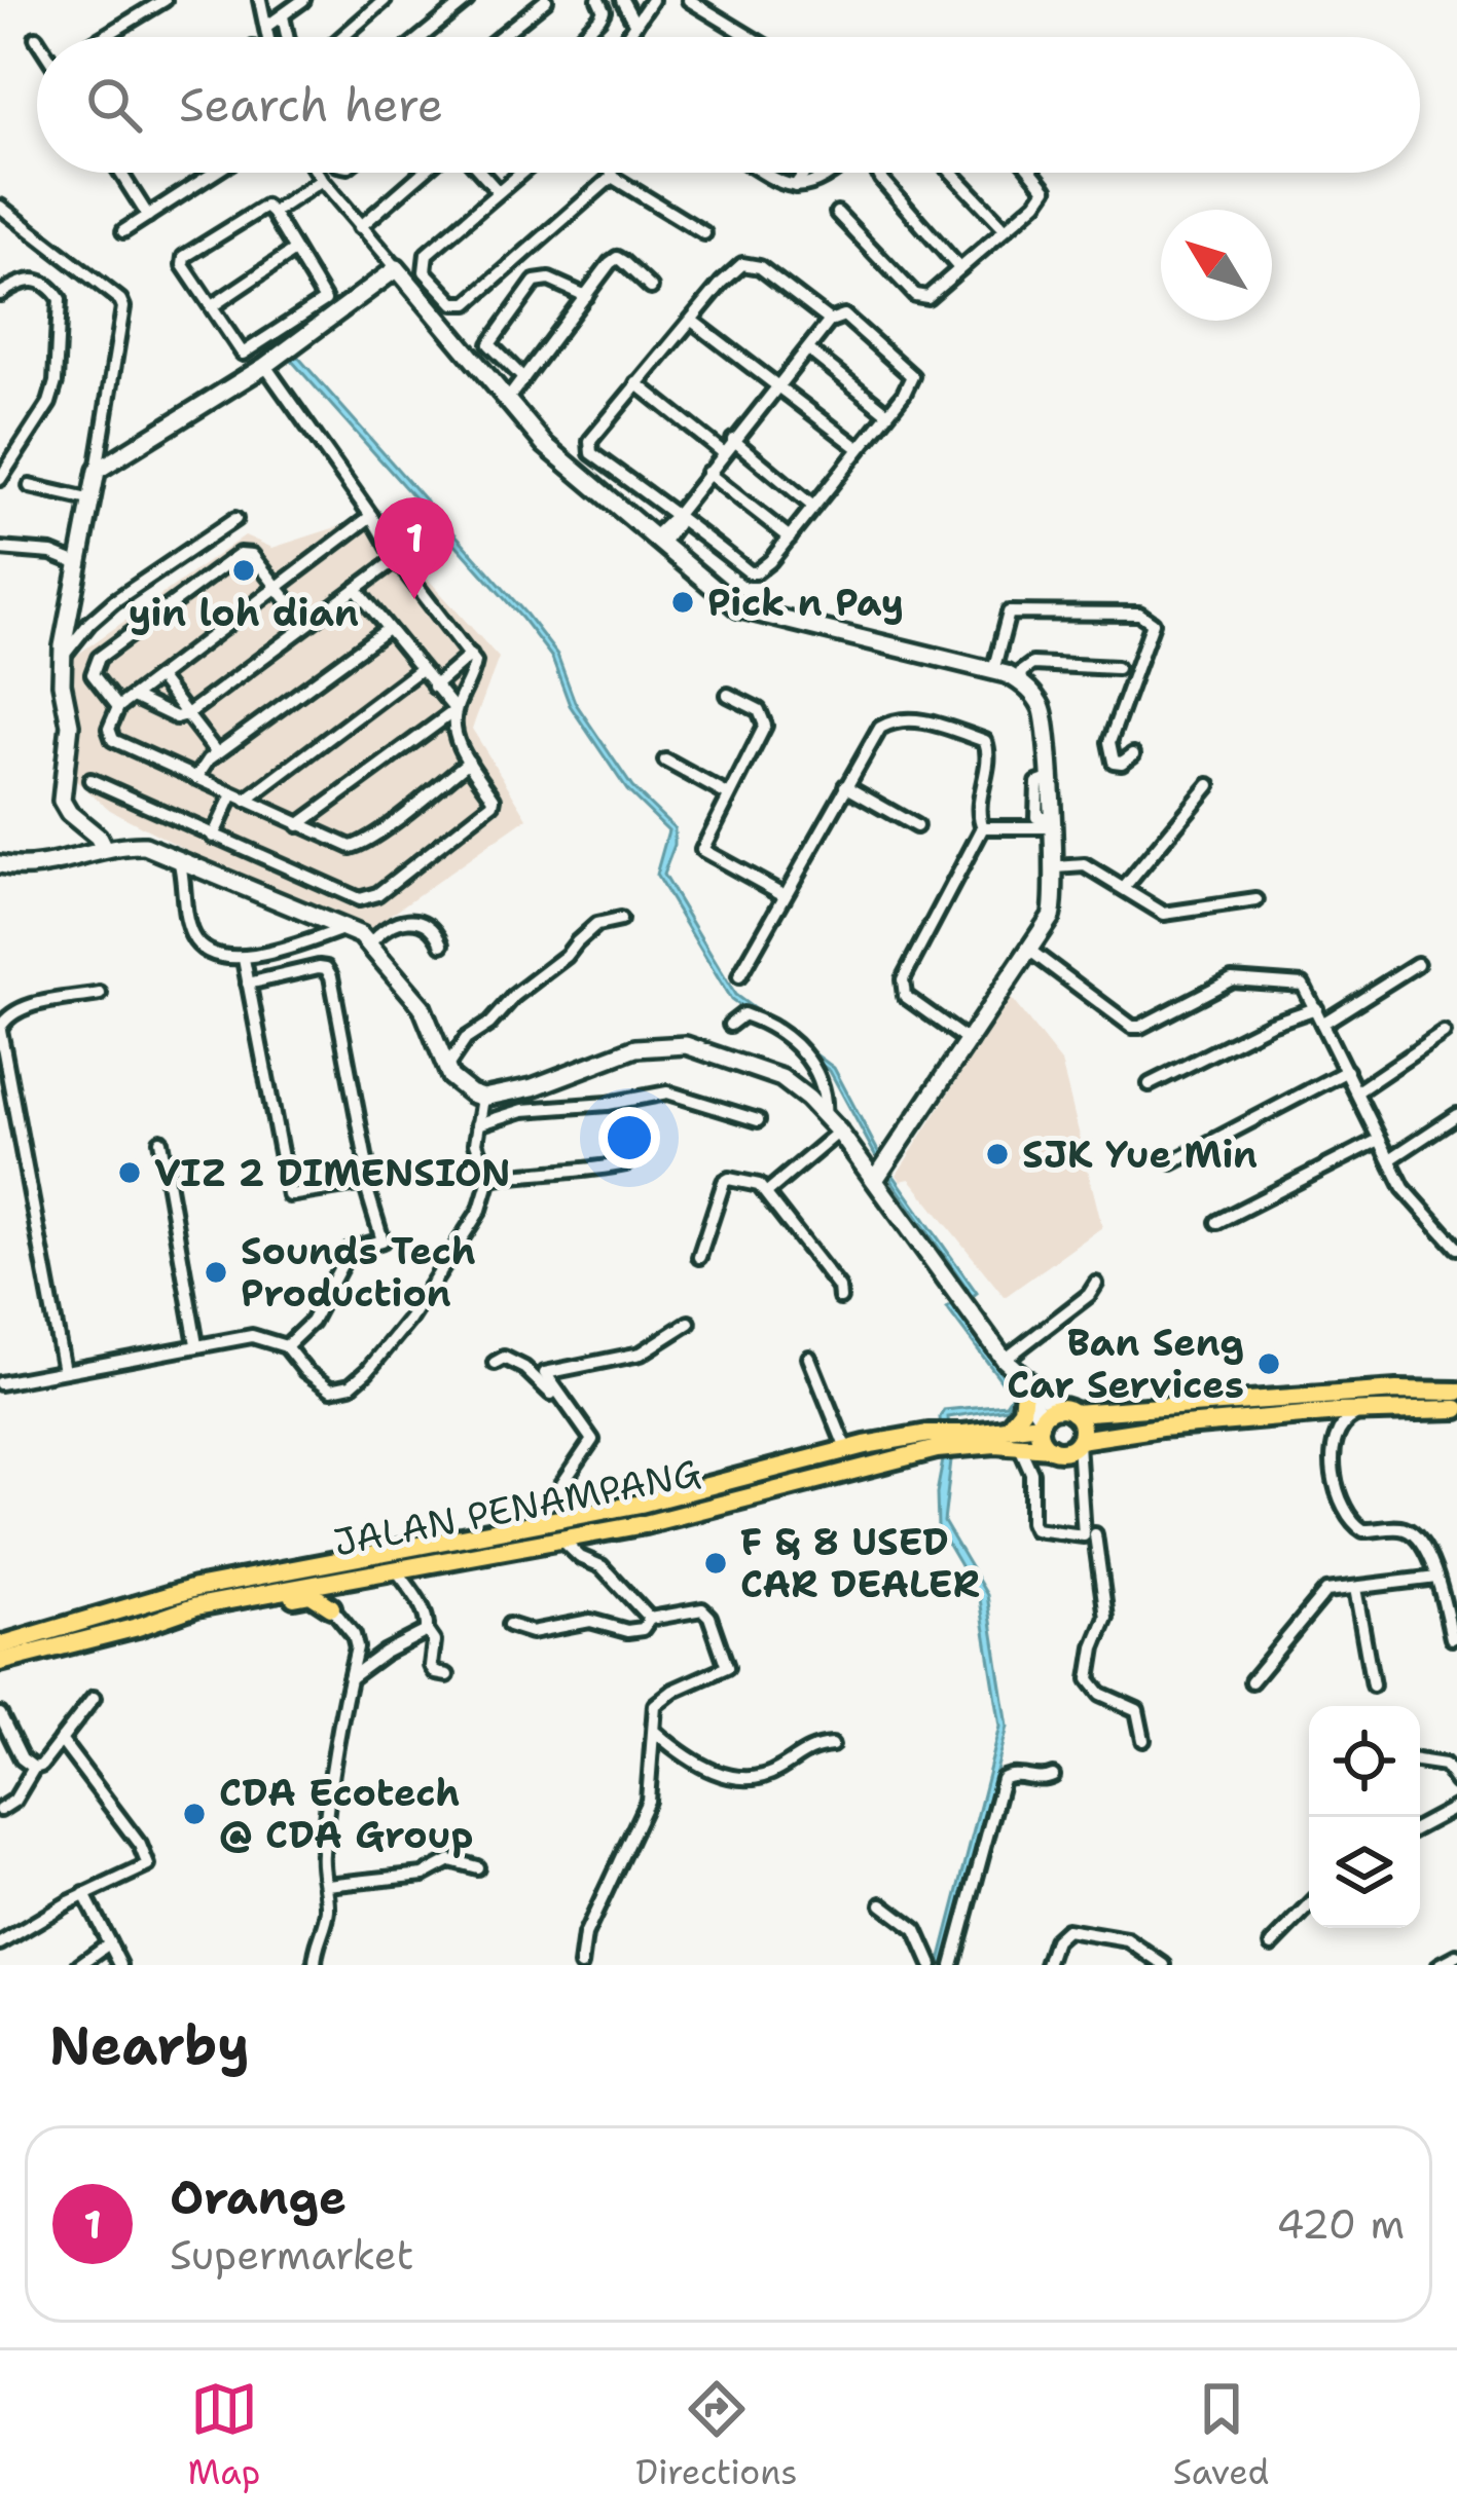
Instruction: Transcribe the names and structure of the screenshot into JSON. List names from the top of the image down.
{
  "streets": {
    "main road": ["JALAN PENAMPANG"]
  },
  "places": [
    "yin loh dian",
    "Pick n Pay",
    "SJK Yue Min",
    "VIZ 2 DIMENSION",
    "Sounds Tech Production",
    "Ban Seng Car Services",
    "F & 8 USED CAR DEALER",
    "CDA Ecotech @ CDA Group"
  ],
  "north": "top left",
  "page": {
    "search": "Search here",
    "pins": "1",
    "heading": "Nearby",
    "list": [
      {
        "mark": "1",
        "name": "Orange",
        "note": "Supermarket",
        "value": "420 m"
      }
    ],
    "nav": ["Map", "Directions", "Saved"]
  }
}
